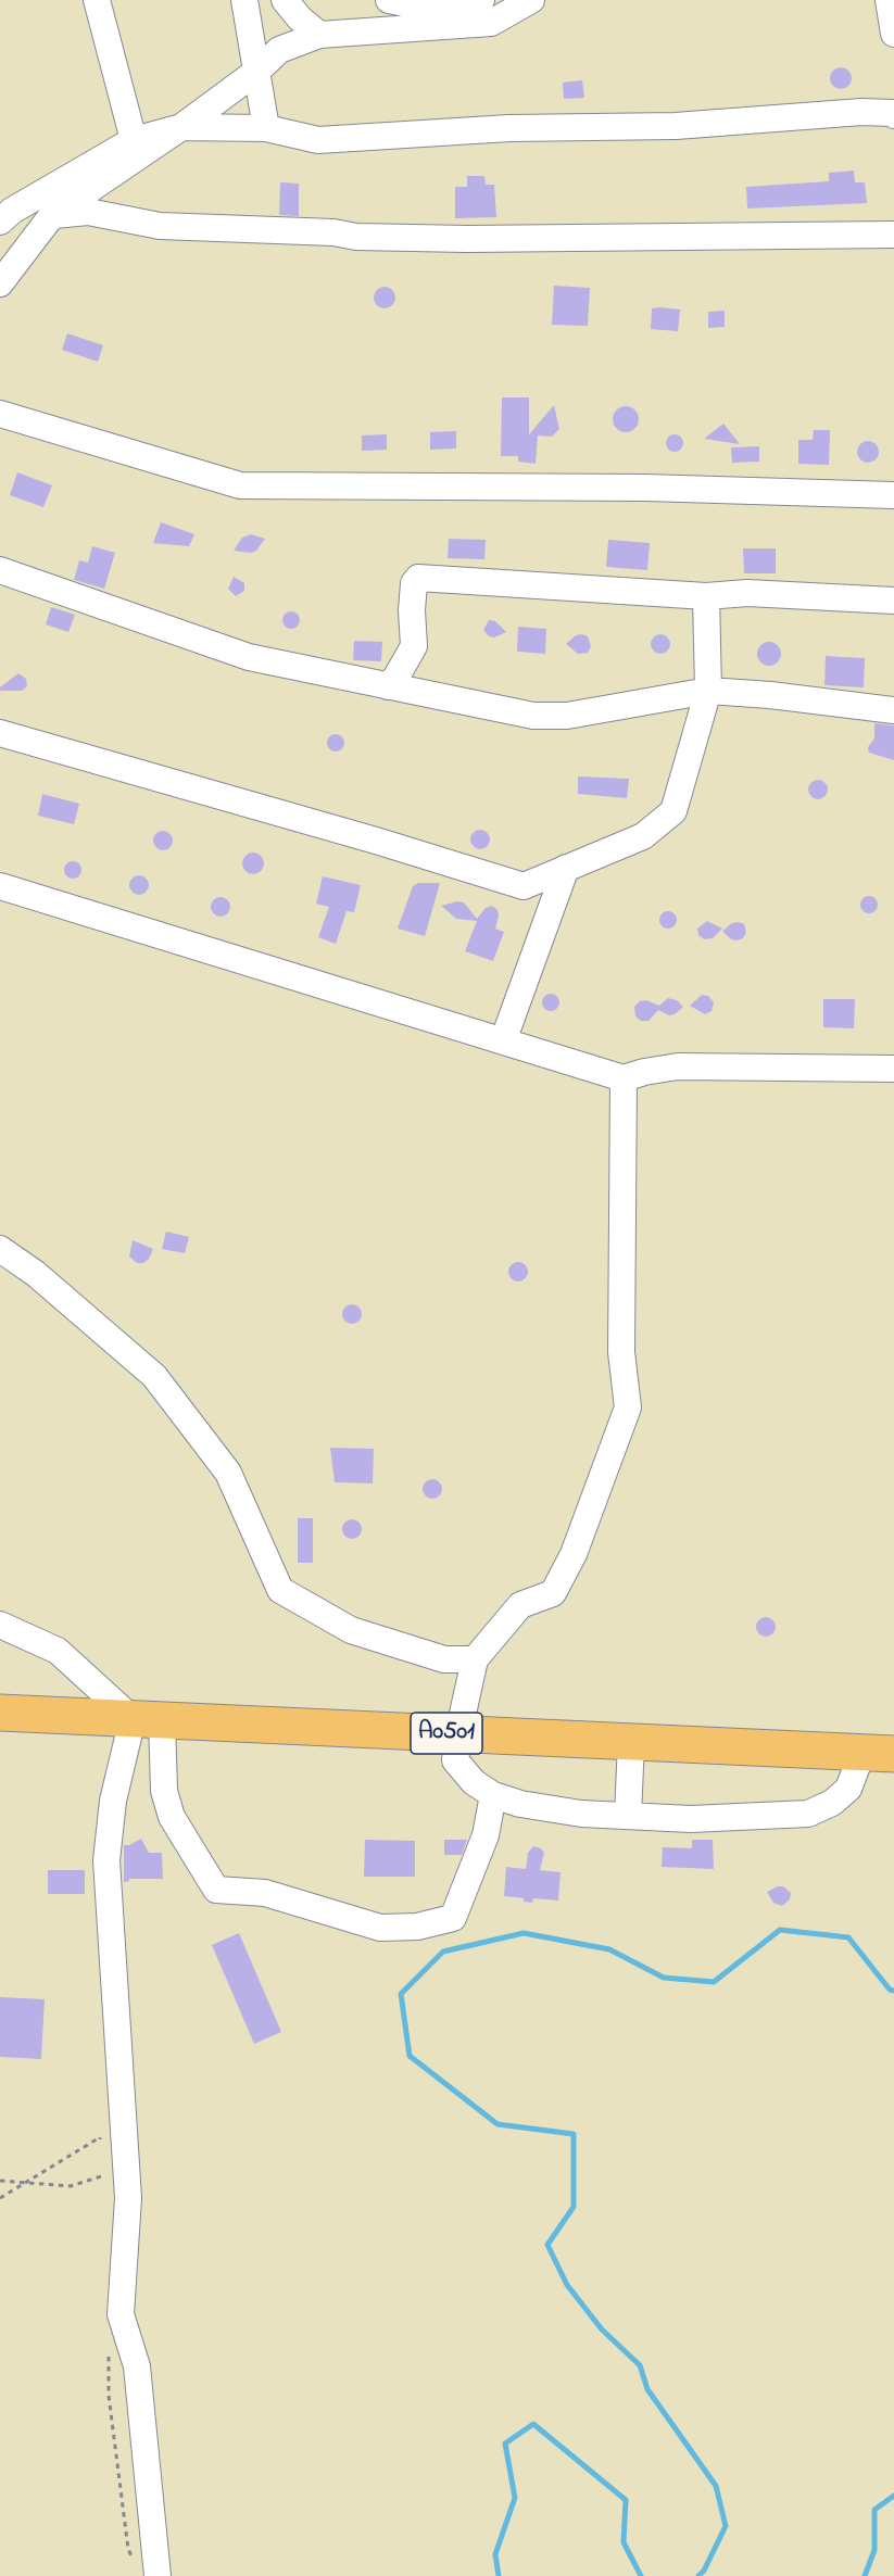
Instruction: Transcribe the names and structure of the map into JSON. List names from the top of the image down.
{
  "streets": {
    "highway": ["A0501"]
  }
}
